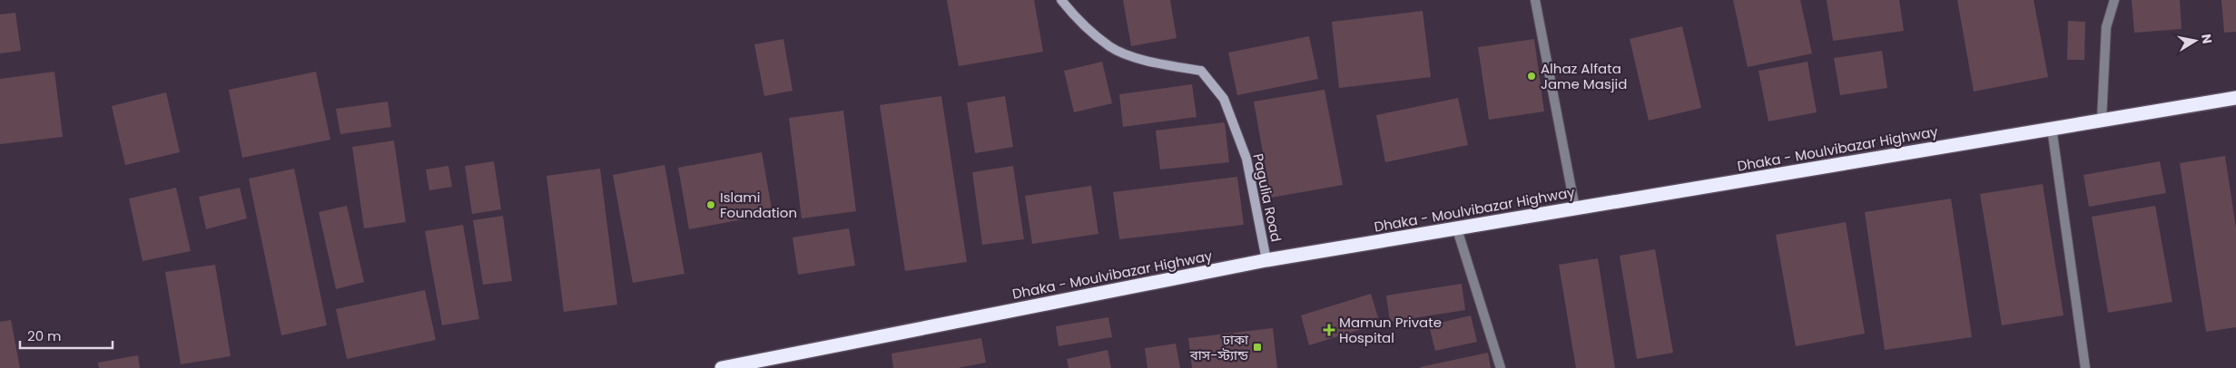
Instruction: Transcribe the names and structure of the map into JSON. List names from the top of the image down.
{
  "streets": {
    "highway": ["Dhaka - Moulvibazar Highway"],
    "street": ["Pagulia Road"]
  },
  "crossings": [
    ["Dhaka - Moulvibazar Highway", "Pagulia Road"]
  ],
  "places": {
    "other": ["Alhaz Alfata Jame Masjid", "Islami Foundation"],
    "health": ["Mamun Private Hospital"],
    "transit": ["ঢাকা বাস-স্ট্যান্ড"]
  },
  "scale_bar": "20 m",
  "north": "right"
}
